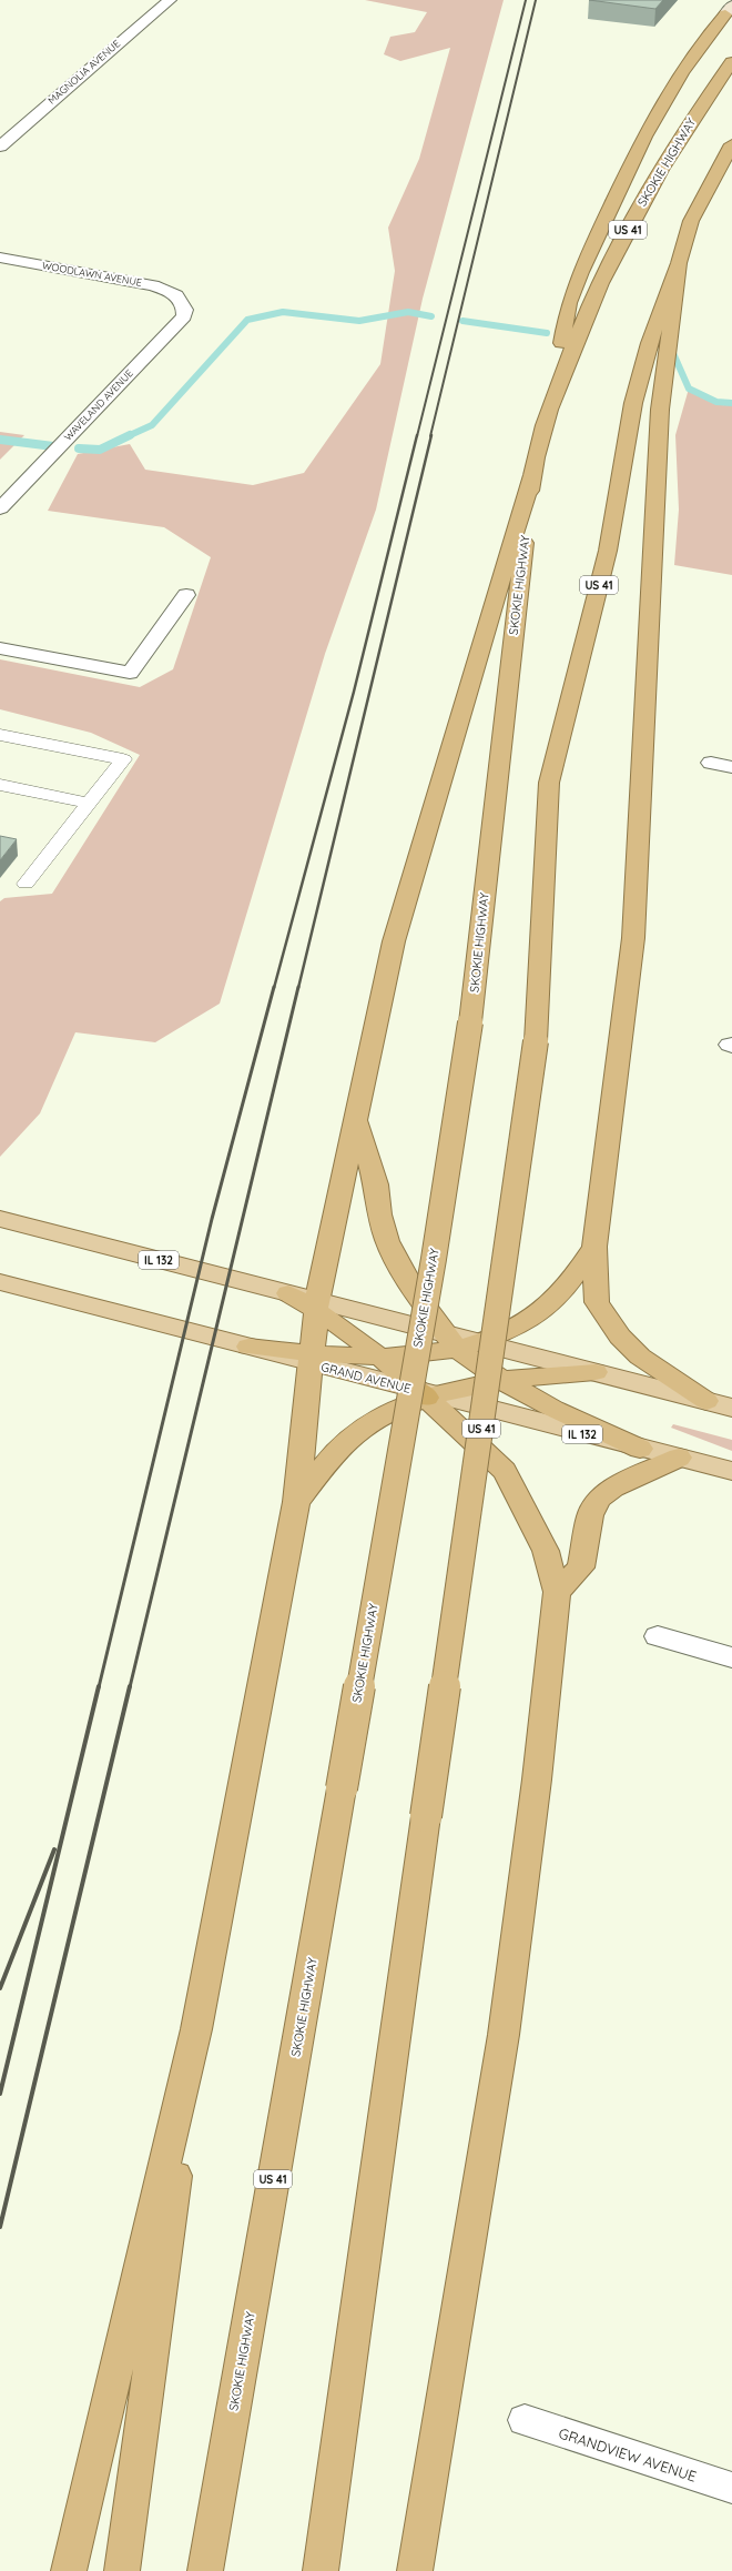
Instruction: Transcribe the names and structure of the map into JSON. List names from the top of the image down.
{
  "streets": {
    "highway": ["SKOKIE HIGHWAY", "US 41"],
    "main road": ["IL 132", "GRAND AVENUE"],
    "street": [
      "MAGNOLIA AVENUE",
      "WOODLAWN AVENUE",
      "WAVELAND AVENUE",
      "GRANDVIEW AVENUE"
    ]
  },
  "crossings": [
    ["WOODLAWN AVENUE", "WAVELAND AVENUE"]
  ]
}
